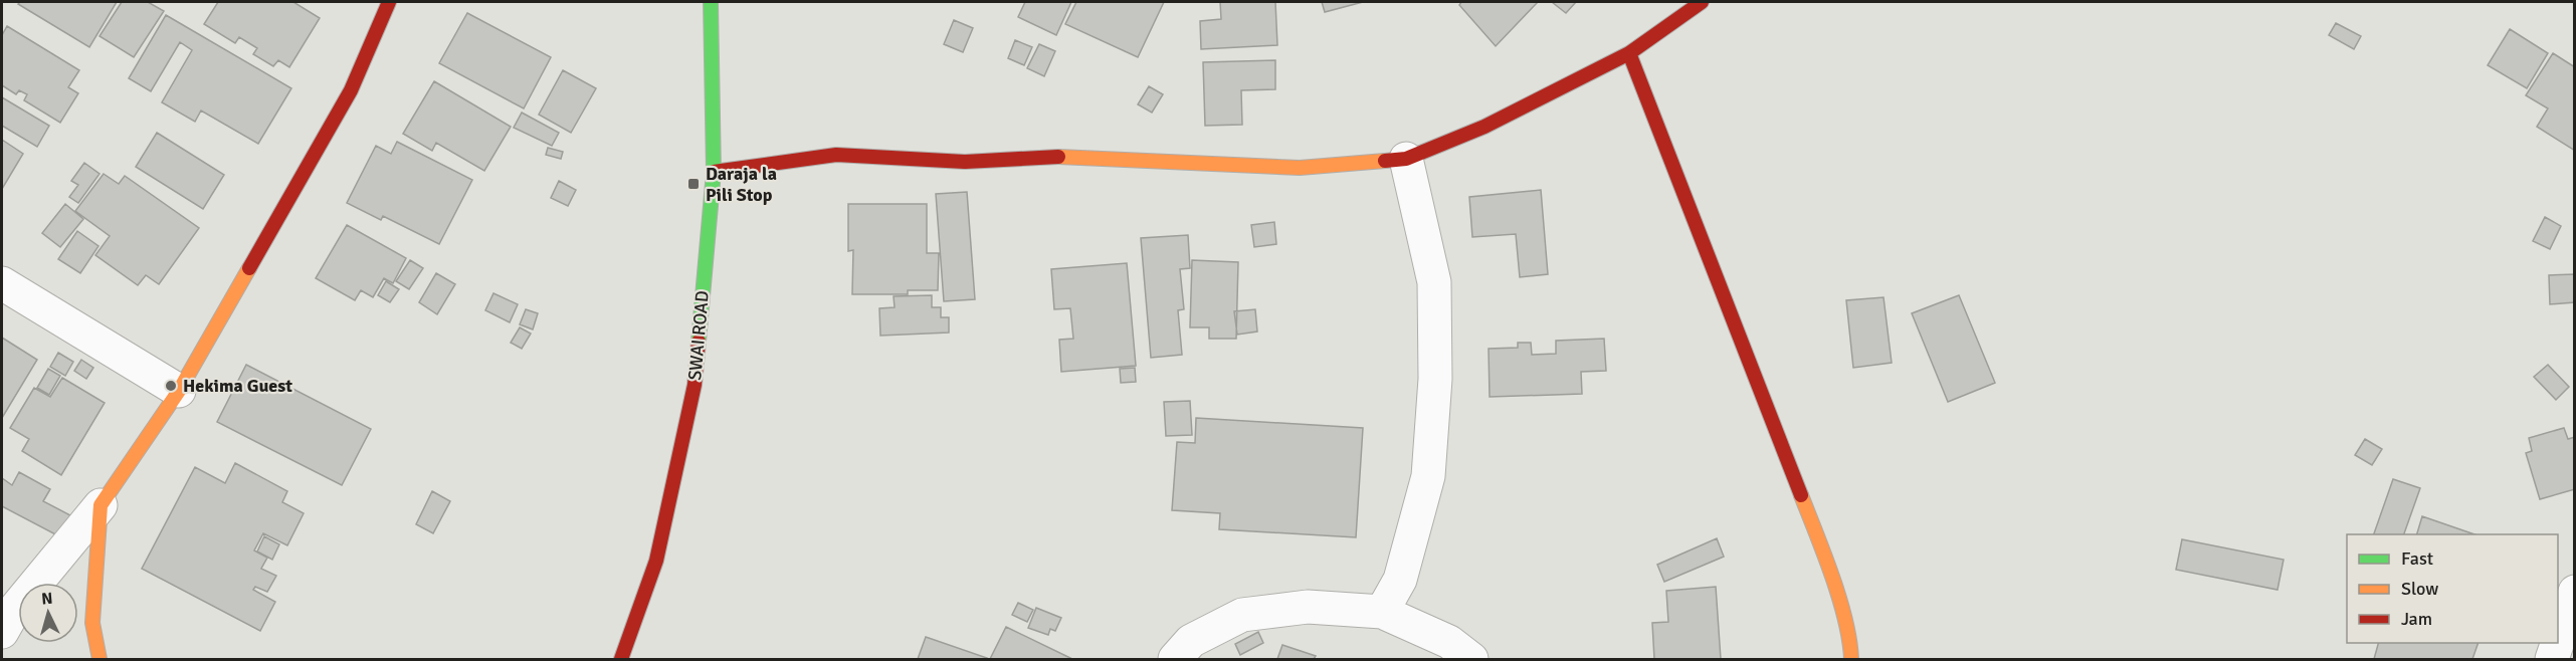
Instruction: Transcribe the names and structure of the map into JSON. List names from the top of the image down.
{
  "streets": {
    "street": ["SWAI ROAD"]
  },
  "places": {
    "transit": ["Daraja la Pili Stop"],
    "other": ["Hekima Guest"]
  },
  "legend": ["Fast", "Slow", "Jam"],
  "north": "top"
}
